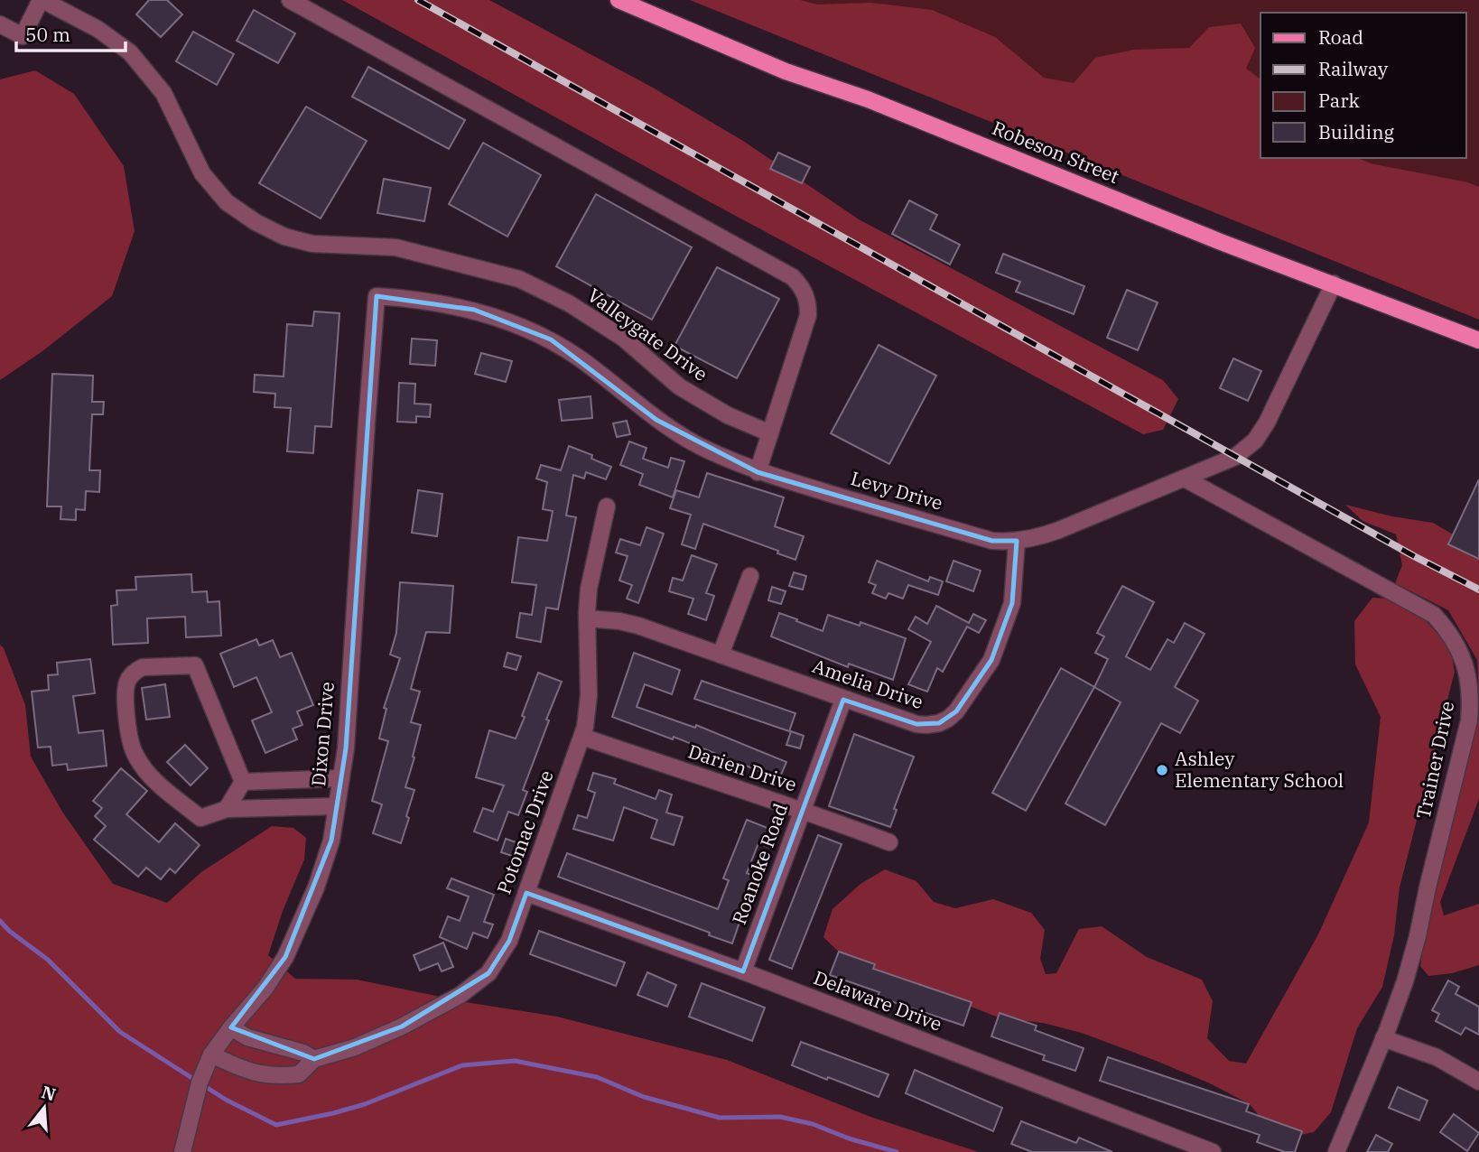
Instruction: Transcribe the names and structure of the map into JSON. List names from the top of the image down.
{
  "streets": {
    "main road": ["Robeson Street"],
    "street": [
      "Valleygate Drive",
      "Levy Drive",
      "Amelia Drive",
      "Dixon Drive",
      "Trainer Drive",
      "Darien Drive",
      "Potomac Drive",
      "Roanoke Road",
      "Delaware Drive"
    ]
  },
  "crossings": [
    ["Robeson Street", "Levy Drive"],
    ["Levy Drive", "Amelia Drive"],
    ["Levy Drive", "Dixon Drive"],
    ["Levy Drive", "Trainer Drive"],
    ["Amelia Drive", "Potomac Drive"],
    ["Amelia Drive", "Roanoke Road"],
    ["Dixon Drive", "Potomac Drive"],
    ["Darien Drive", "Potomac Drive"],
    ["Darien Drive", "Roanoke Road"],
    ["Potomac Drive", "Delaware Drive"],
    ["Roanoke Road", "Delaware Drive"]
  ],
  "places": ["Ashley Elementary School"],
  "legend": [
    "Road",
    "Railway",
    "Park",
    "Building"
  ],
  "scale_bar": "50 m",
  "north": "top"
}
